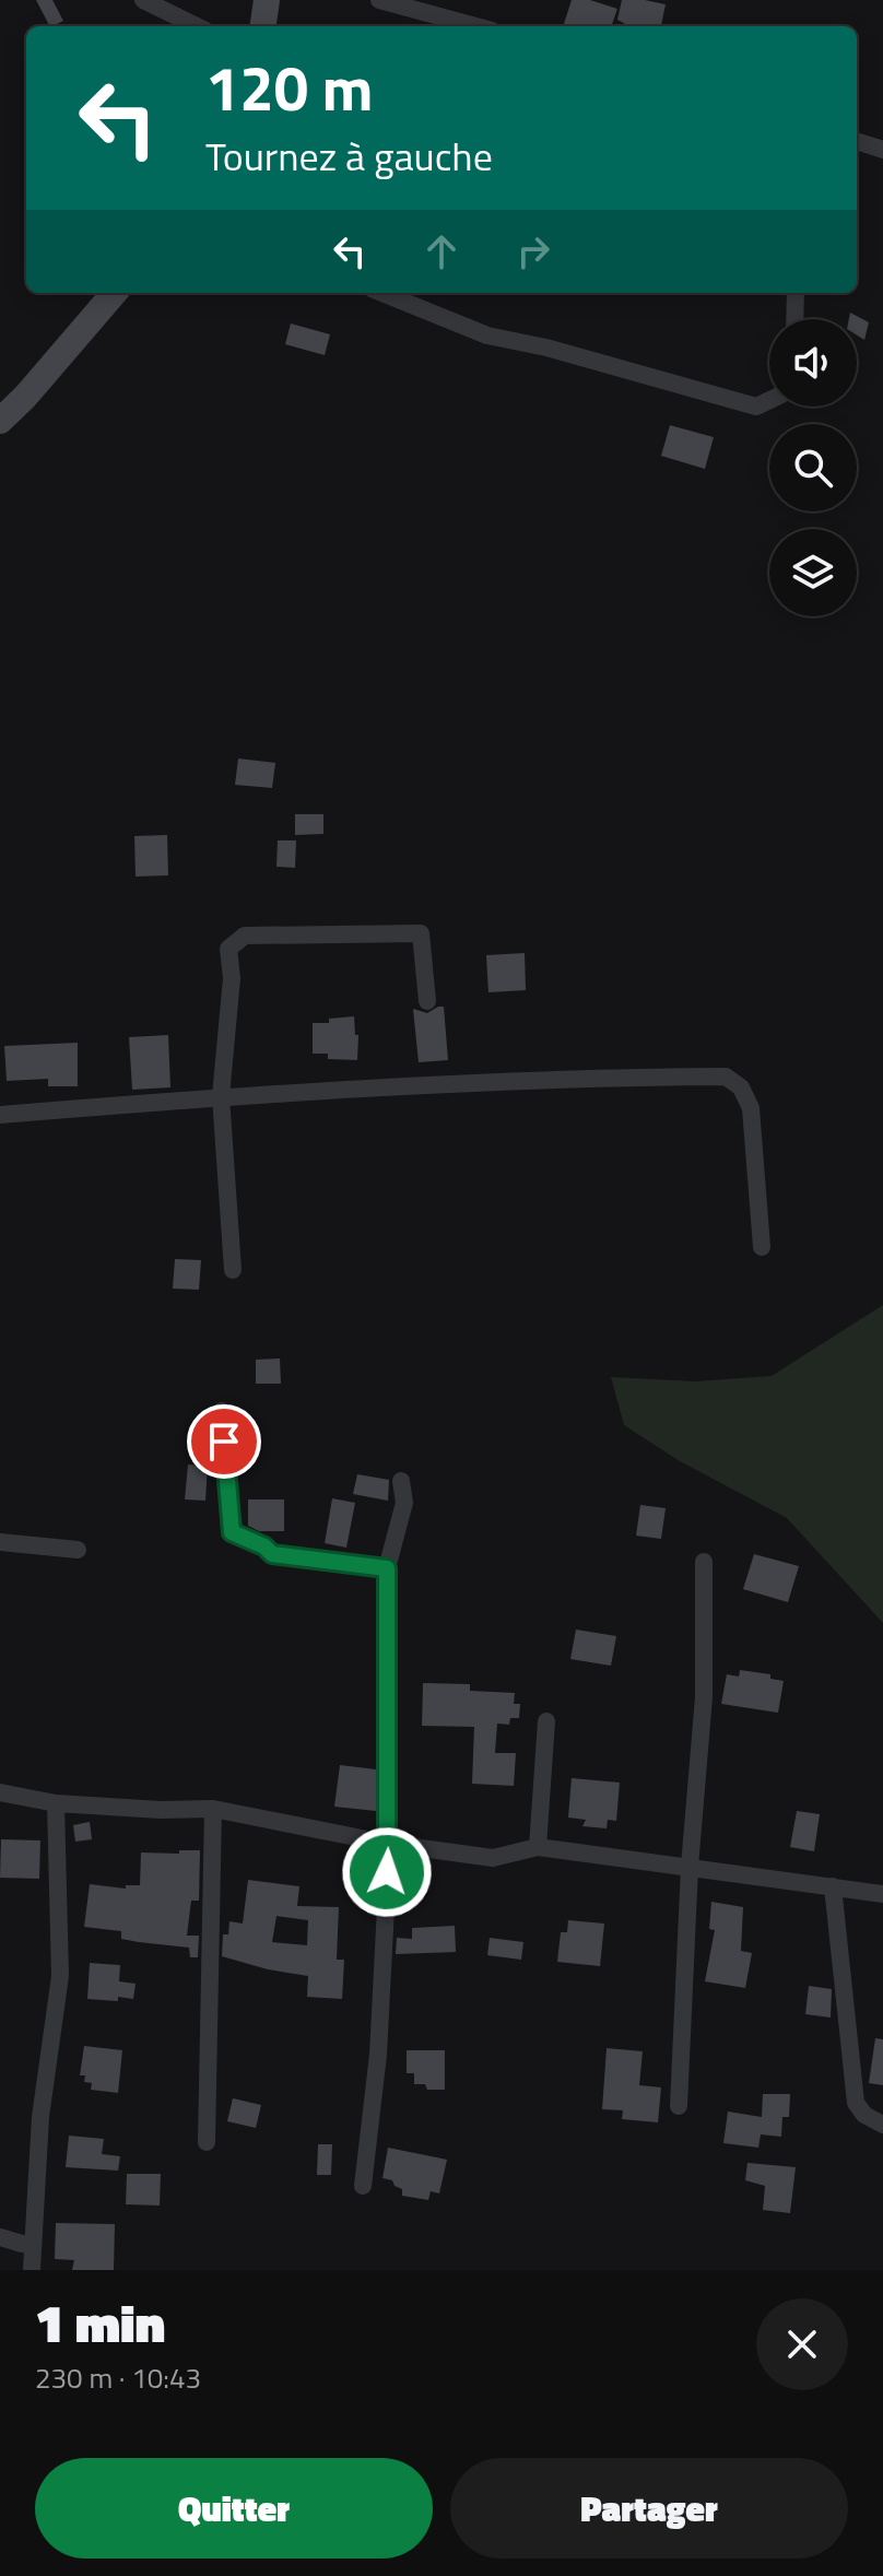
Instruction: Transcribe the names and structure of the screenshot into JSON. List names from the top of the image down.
{
  "page": {
    "turn": ["120 m", "Tournez à gauche"],
    "heading": ["1 min", "230 m · 10:43"],
    "buttons": ["Quitter", "Partager"]
  }
}
